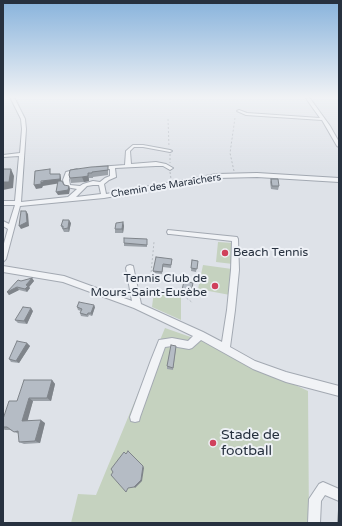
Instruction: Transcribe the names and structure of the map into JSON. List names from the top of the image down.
{
  "streets": {
    "street": ["Chemin des Maraîchers"]
  },
  "places": ["Beach Tennis", "Tennis Club de Mours-Saint-Eusèbe", "Stade de football"]
}
